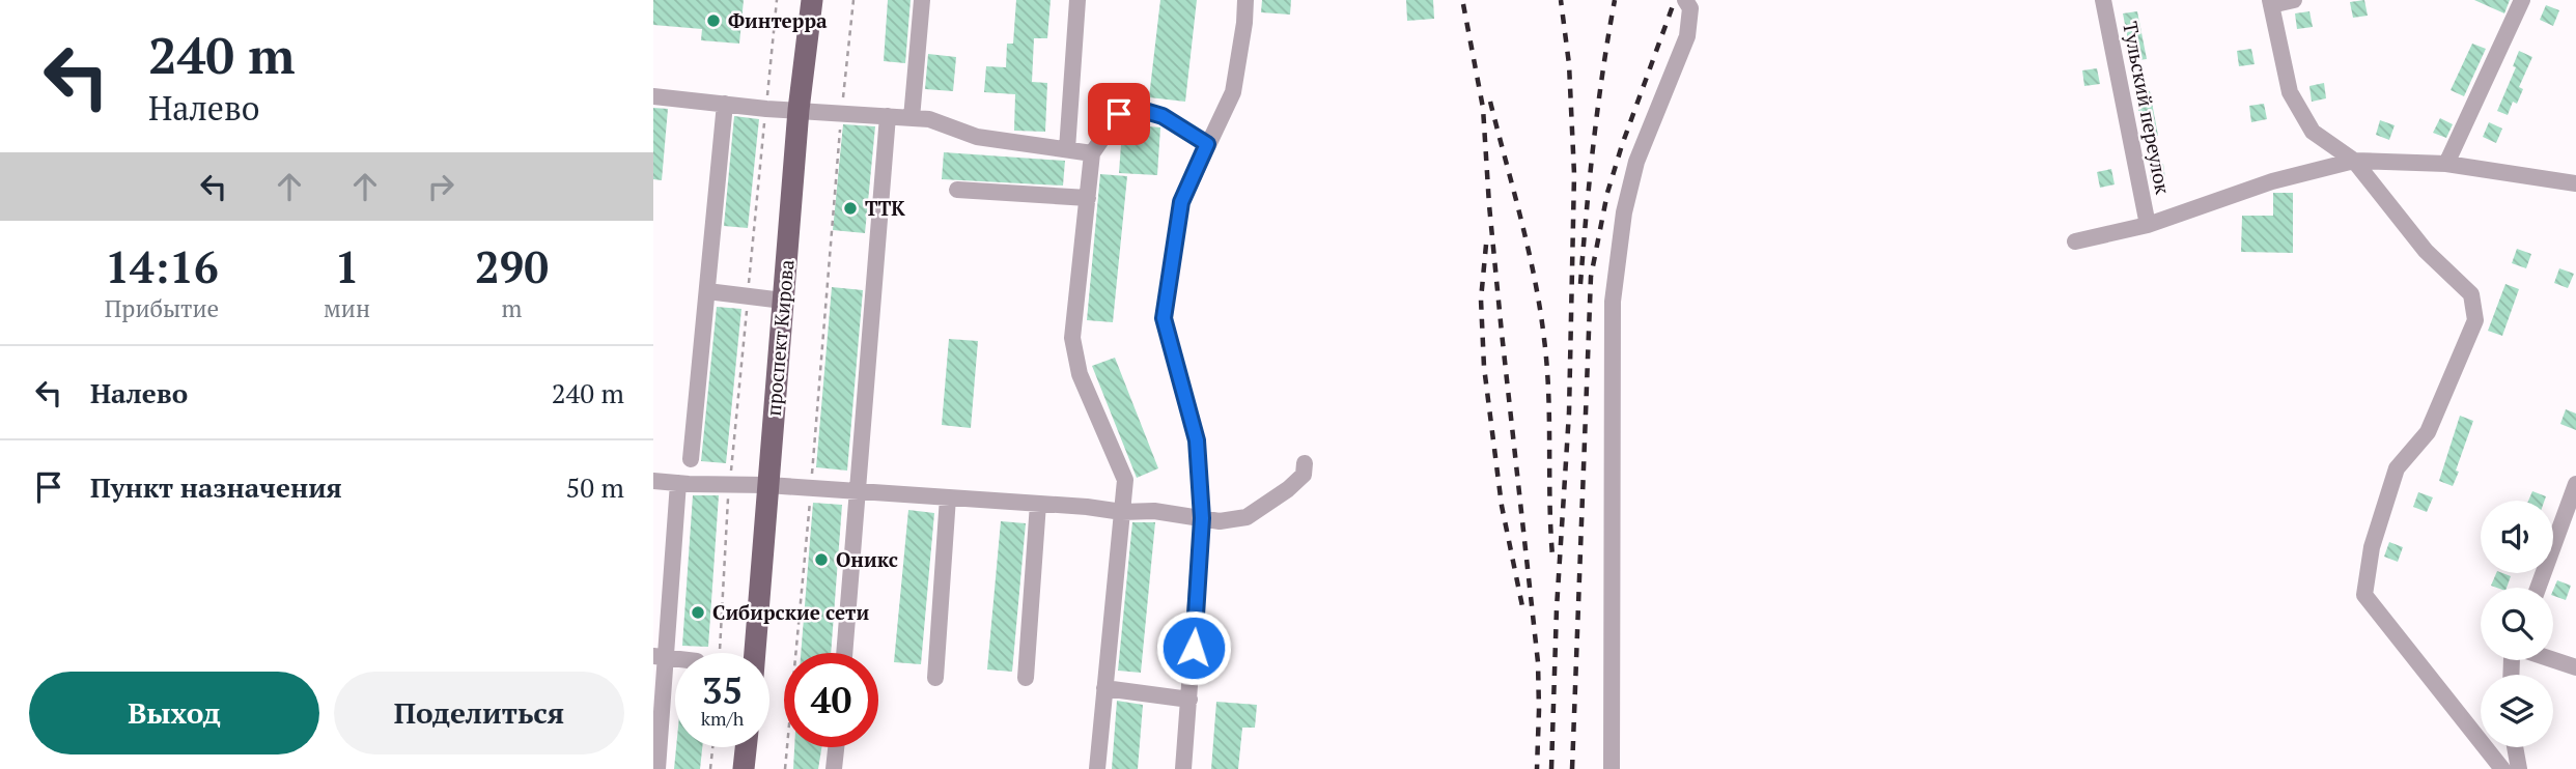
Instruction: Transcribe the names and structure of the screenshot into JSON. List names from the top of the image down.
{
  "streets": {
    "main road": ["проспект Кирова"],
    "street": ["Тульский переулок"]
  },
  "places": [
    "Финтерра",
    "ТТК",
    "Оникс",
    "Сибирские сети"
  ],
  "page": {
    "turn": ["240 m", "Налево"],
    "eta": [
      "14:16",
      "Прибытие",
      "1",
      "мин",
      "290",
      "m"
    ],
    "list": [
      {
        "name": "Налево",
        "value": "240 m"
      },
      {
        "name": "Пункт назначения",
        "value": "50 m"
      }
    ],
    "speed": "35 km/h",
    "limit": "40",
    "buttons": ["Выход", "Поделиться"]
  }
}
